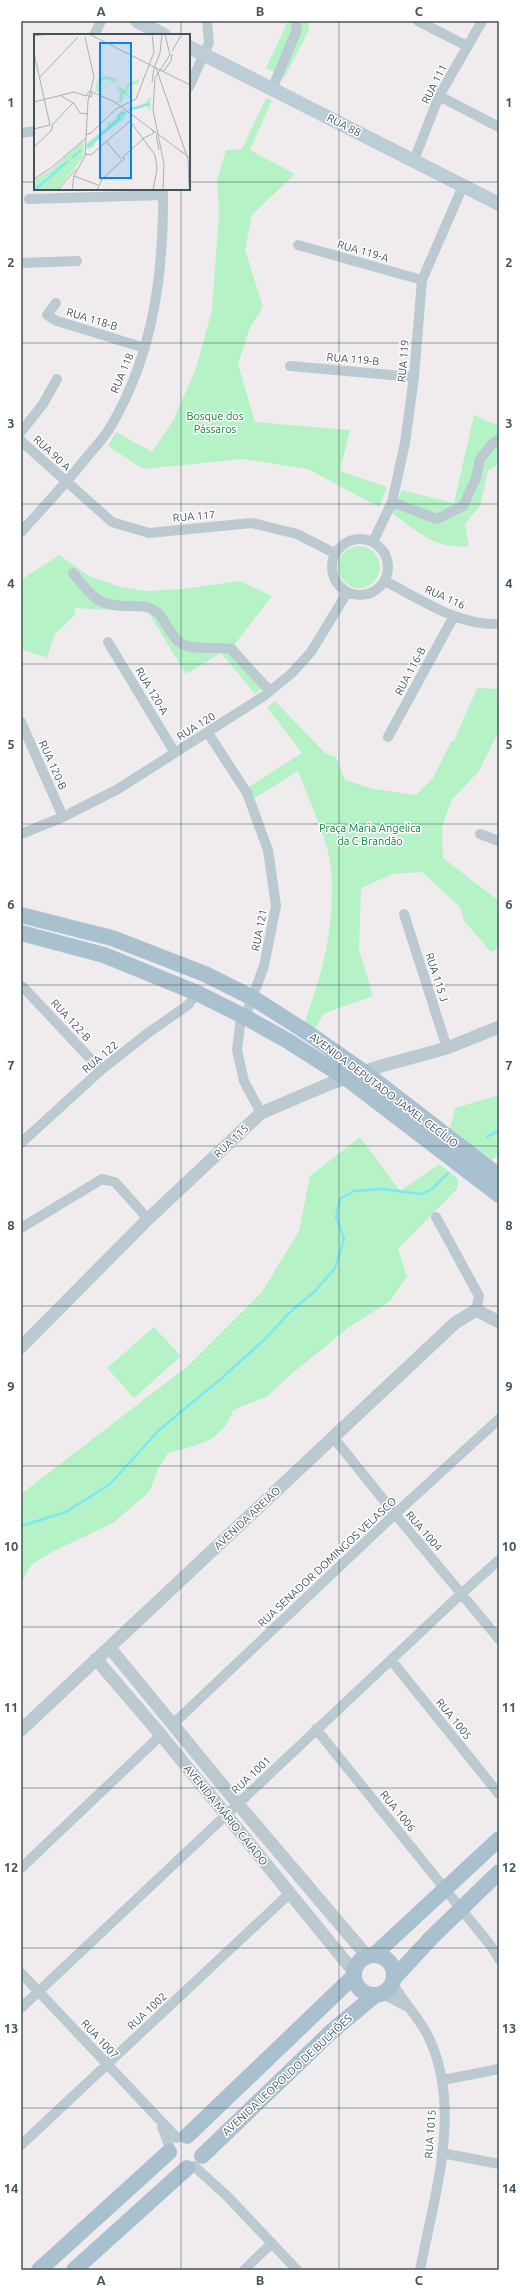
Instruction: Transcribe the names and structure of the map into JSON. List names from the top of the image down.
{
  "streets": {
    "main road": ["RUA 88", "AVENIDA DEPUTADO JAMEL CECÍLIO", "AVENIDA LEOPOLDO DE BULHÕES"],
    "street": [
      "RUA 111",
      "RUA 119-A",
      "RUA 118-B",
      "RUA 119-B",
      "RUA 119",
      "RUA 118",
      "RUA 90 A",
      "RUA 117",
      "RUA 116",
      "RUA 116-B",
      "RUA 120-A",
      "RUA 120",
      "RUA 120-B",
      "RUA 121",
      "RUA 115 J",
      "RUA 122-B",
      "RUA 122",
      "RUA 115",
      "AVENIDA AREIÃO",
      "RUA 1004",
      "RUA SENADOR DOMINGOS VELASCO",
      "RUA 1005",
      "RUA 1001",
      "RUA 1006",
      "AVENIDA MÁRIO CAIADO",
      "RUA 1002",
      "RUA 1007",
      "RUA 1015"
    ]
  },
  "crossings": [
    ["RUA 111", "RUA 88"],
    ["RUA 88", "RUA 119"],
    ["RUA 119-A", "RUA 119"],
    ["RUA 118-B", "RUA 118"],
    ["RUA 119-B", "RUA 119"],
    ["RUA 119", "RUA 117"],
    ["RUA 119", "RUA 116"],
    ["RUA 119", "RUA 120"],
    ["RUA 118", "RUA 90 A"],
    ["RUA 118", "RUA 117"],
    ["RUA 90 A", "RUA 117"],
    ["RUA 117", "RUA 116"],
    ["RUA 117", "RUA 120"],
    ["RUA 116", "RUA 116-B"],
    ["RUA 116", "RUA 120"],
    ["RUA 120-A", "RUA 120"],
    ["RUA 120", "RUA 120-B"],
    ["RUA 120", "RUA 121"],
    ["RUA 121", "AVENIDA DEPUTADO JAMEL CECÍLIO"],
    ["RUA 121", "RUA 115"],
    ["RUA 115 J", "RUA 115"],
    ["RUA 122-B", "RUA 122"],
    ["RUA 122", "AVENIDA DEPUTADO JAMEL CECÍLIO"],
    ["AVENIDA DEPUTADO JAMEL CECÍLIO", "RUA 115"],
    ["AVENIDA AREIÃO", "RUA 1004"],
    ["AVENIDA AREIÃO", "AVENIDA MÁRIO CAIADO"],
    ["RUA 1004", "RUA SENADOR DOMINGOS VELASCO"],
    ["RUA 1004", "RUA 1001"],
    ["RUA SENADOR DOMINGOS VELASCO", "AVENIDA MÁRIO CAIADO"],
    ["RUA 1005", "RUA 1001"],
    ["RUA 1001", "RUA 1006"],
    ["RUA 1001", "AVENIDA MÁRIO CAIADO"],
    ["RUA 1001", "RUA 1007"],
    ["RUA 1006", "AVENIDA LEOPOLDO DE BULHÕES"],
    ["AVENIDA MÁRIO CAIADO", "RUA 1002"],
    ["AVENIDA MÁRIO CAIADO", "AVENIDA LEOPOLDO DE BULHÕES"],
    ["AVENIDA MÁRIO CAIADO", "RUA 1015"],
    ["RUA 1002", "RUA 1007"],
    ["AVENIDA LEOPOLDO DE BULHÕES", "RUA 1015"]
  ],
  "parks": ["Bosque dos Pássaros", "Praça Maria Angelica da C Brandão"],
  "grid": {
    "columns": ["A", "B", "C"],
    "rows": [
      "1",
      "2",
      "3",
      "4",
      "5",
      "6",
      "7",
      "8",
      "9",
      "10",
      "11",
      "12",
      "13",
      "14"
    ]
  }
}
